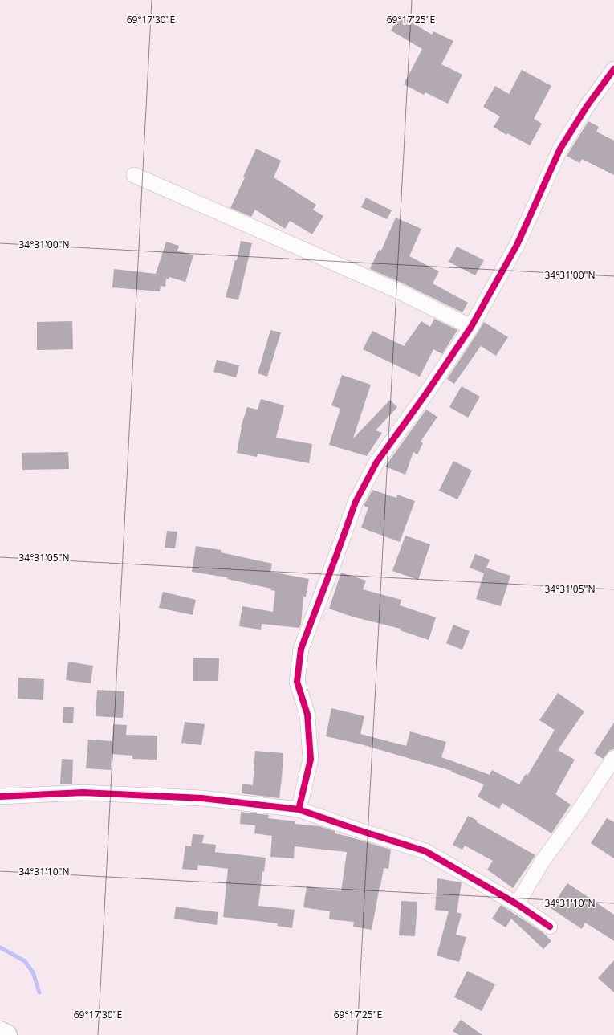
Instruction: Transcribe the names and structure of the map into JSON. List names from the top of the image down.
{
  "coordinates": [
    "69°17'30\"E",
    "69°17'25\"E",
    "34°31'00\"N",
    "34°31'05\"N",
    "34°31'10\"N"
  ]
}
